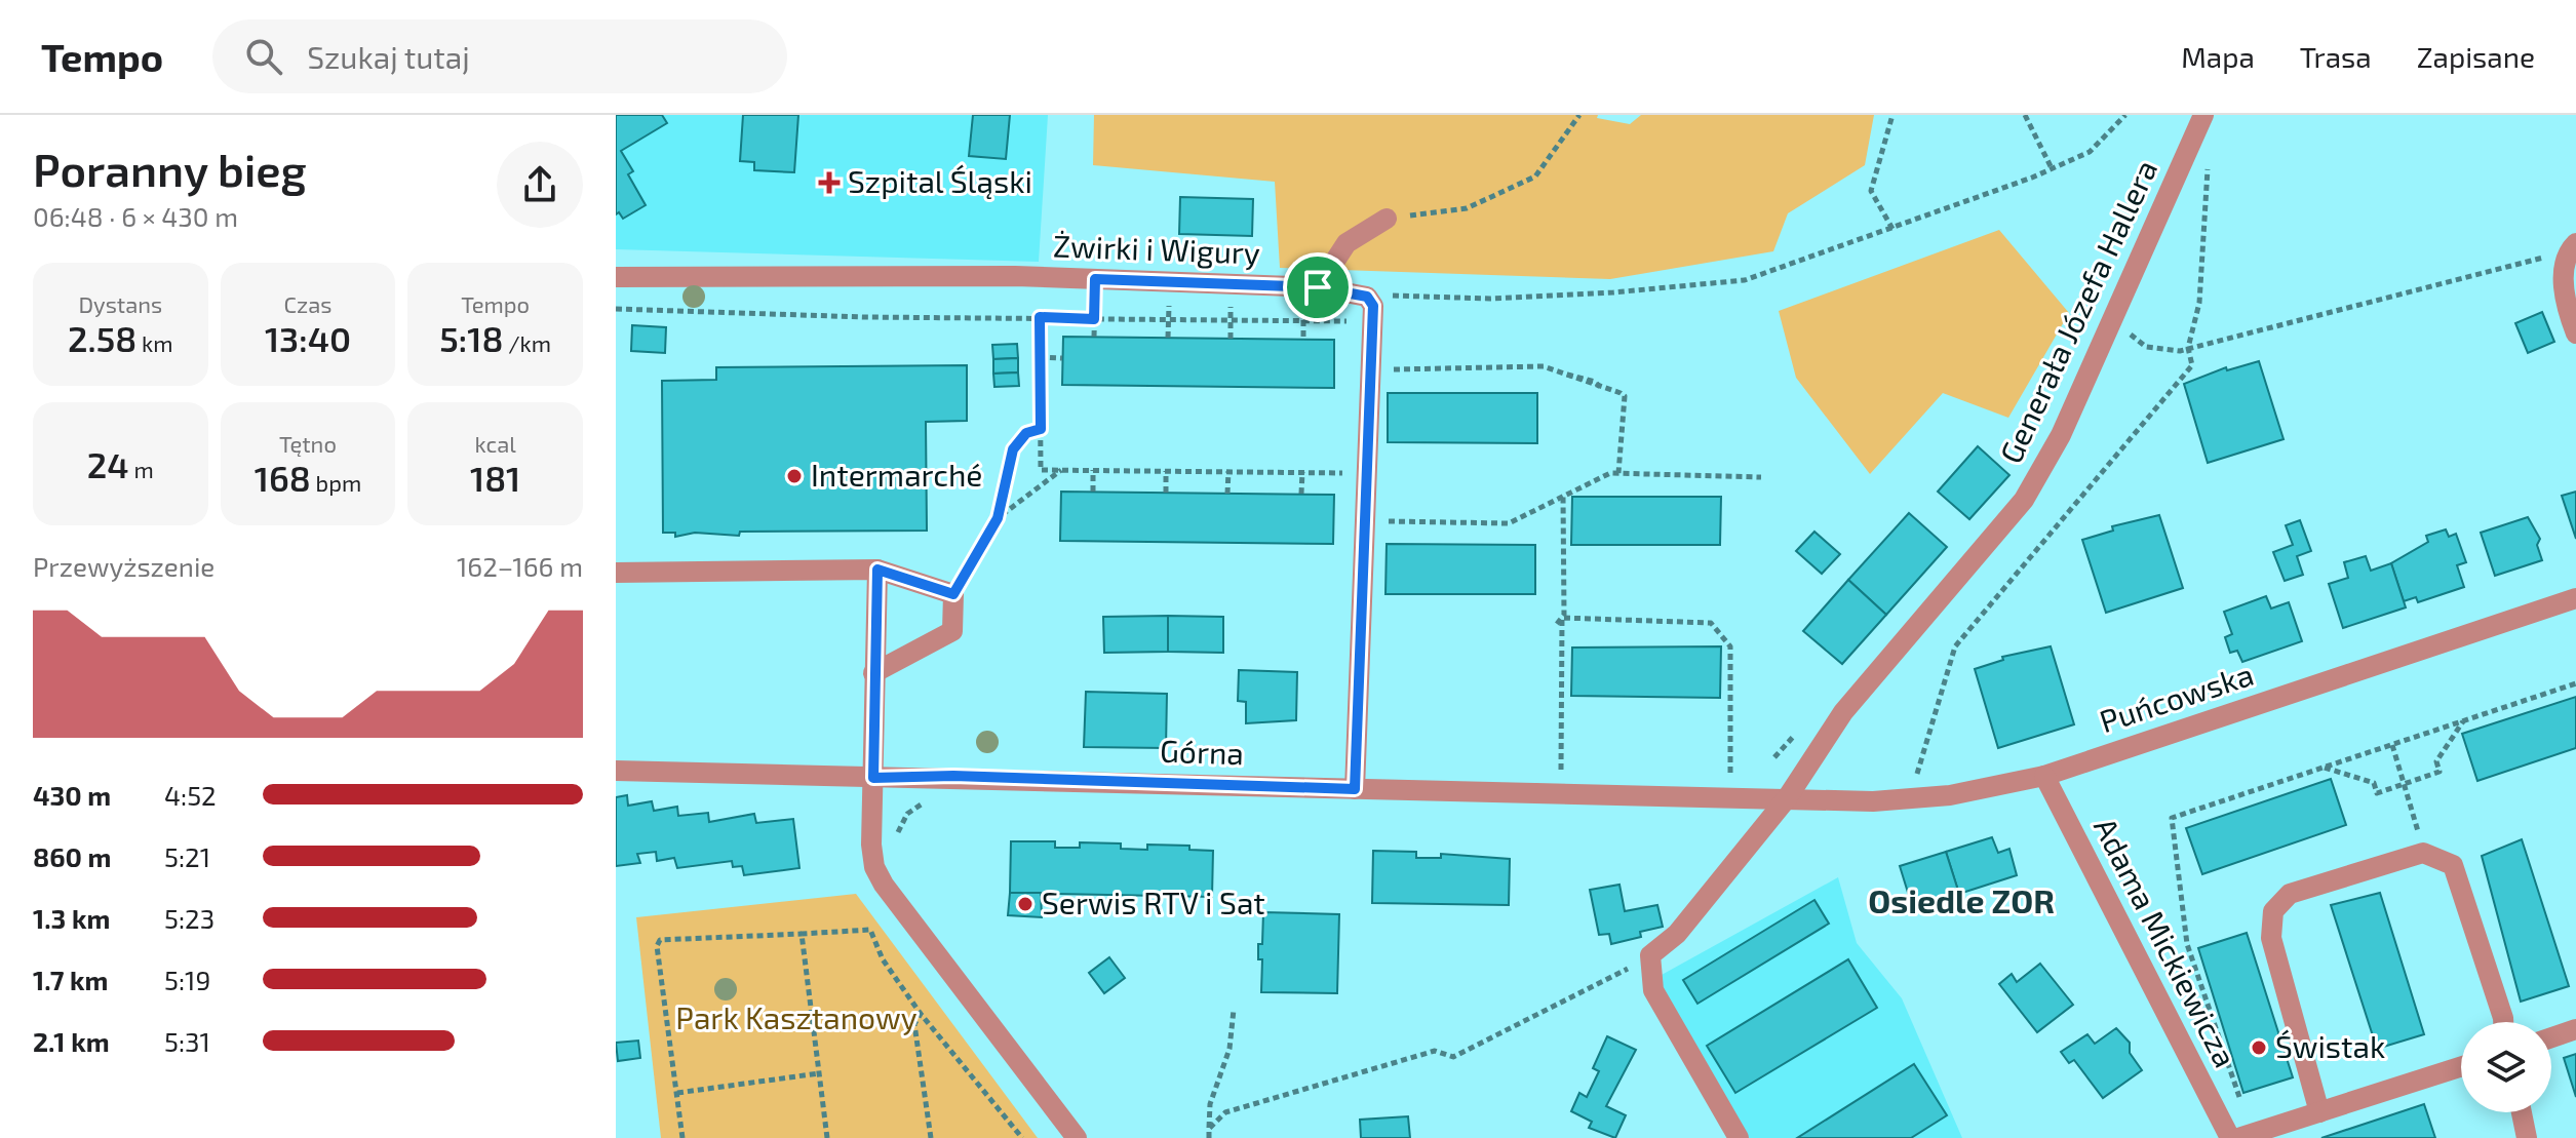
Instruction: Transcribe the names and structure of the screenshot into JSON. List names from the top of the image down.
{
  "streets": {
    "street": [
      "Żwirki i Wigury",
      "Generała Józefa Hallera",
      "Puńcowska",
      "Górna",
      "Adama Mickiewicza"
    ]
  },
  "crossings": [
    ["Generała Józefa Hallera", "Puńcowska"],
    ["Generała Józefa Hallera", "Górna"],
    ["Puńcowska", "Górna"],
    ["Puńcowska", "Adama Mickiewicza"]
  ],
  "districts": ["Osiedle ZOR"],
  "parks": ["Park Kasztanowy"],
  "places": {
    "health": ["Szpital Śląski"],
    "other": ["Intermarché", "Serwis RTV i Sat", "Świstak"]
  },
  "page": {
    "header": "Tempo",
    "search": "Szukaj tutaj",
    "nav": ["Mapa", "Trasa", "Zapisane"],
    "heading": ["Poranny bieg", "06:48 · 6 × 430 m"],
    "stats": [
      ["Dystans", "2.58 km"],
      ["Czas", "13:40"],
      ["Tempo", "5:18 /km"],
      ["24 m"],
      ["Tętno", "168 bpm"],
      ["kcal", "181"]
    ],
    "chart": ["Przewyższenie", "162–166 m"],
    "list": [
      {
        "name": "430 m",
        "note": "4:52"
      },
      {
        "name": "860 m",
        "note": "5:21"
      },
      {
        "name": "1.3 km",
        "note": "5:23"
      },
      {
        "name": "1.7 km",
        "note": "5:19"
      },
      {
        "name": "2.1 km",
        "note": "5:31"
      }
    ]
  }
}
